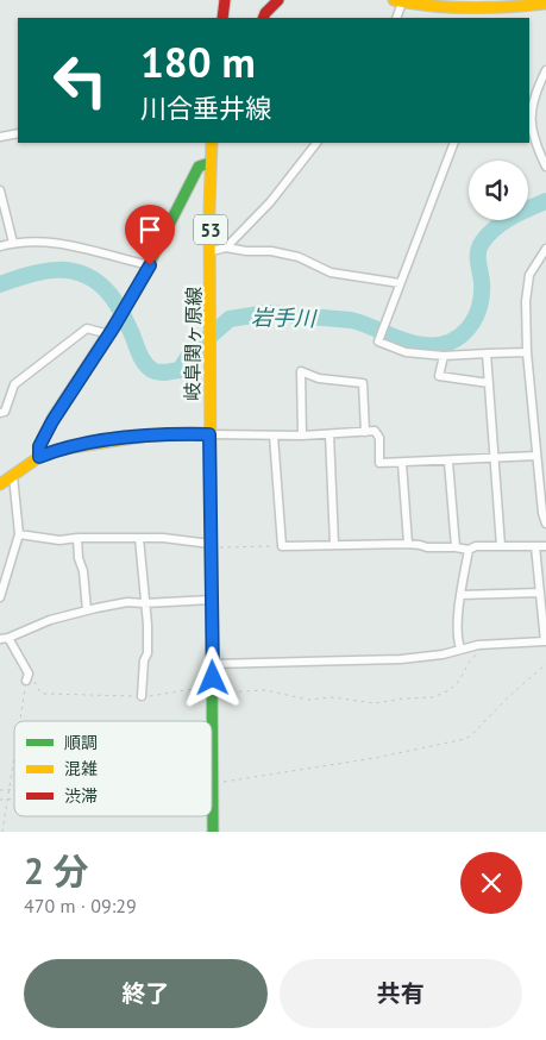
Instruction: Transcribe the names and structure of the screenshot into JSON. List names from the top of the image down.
{
  "streets": {
    "main road": ["53", "岐阜関ヶ原線"]
  },
  "water": ["岩手川"],
  "legend": ["順調", "混雑", "渋滞"],
  "page": {
    "turn": ["180 m", "川合垂井線"],
    "heading": ["2 分", "470 m · 09:29"],
    "buttons": ["終了", "共有"]
  }
}
